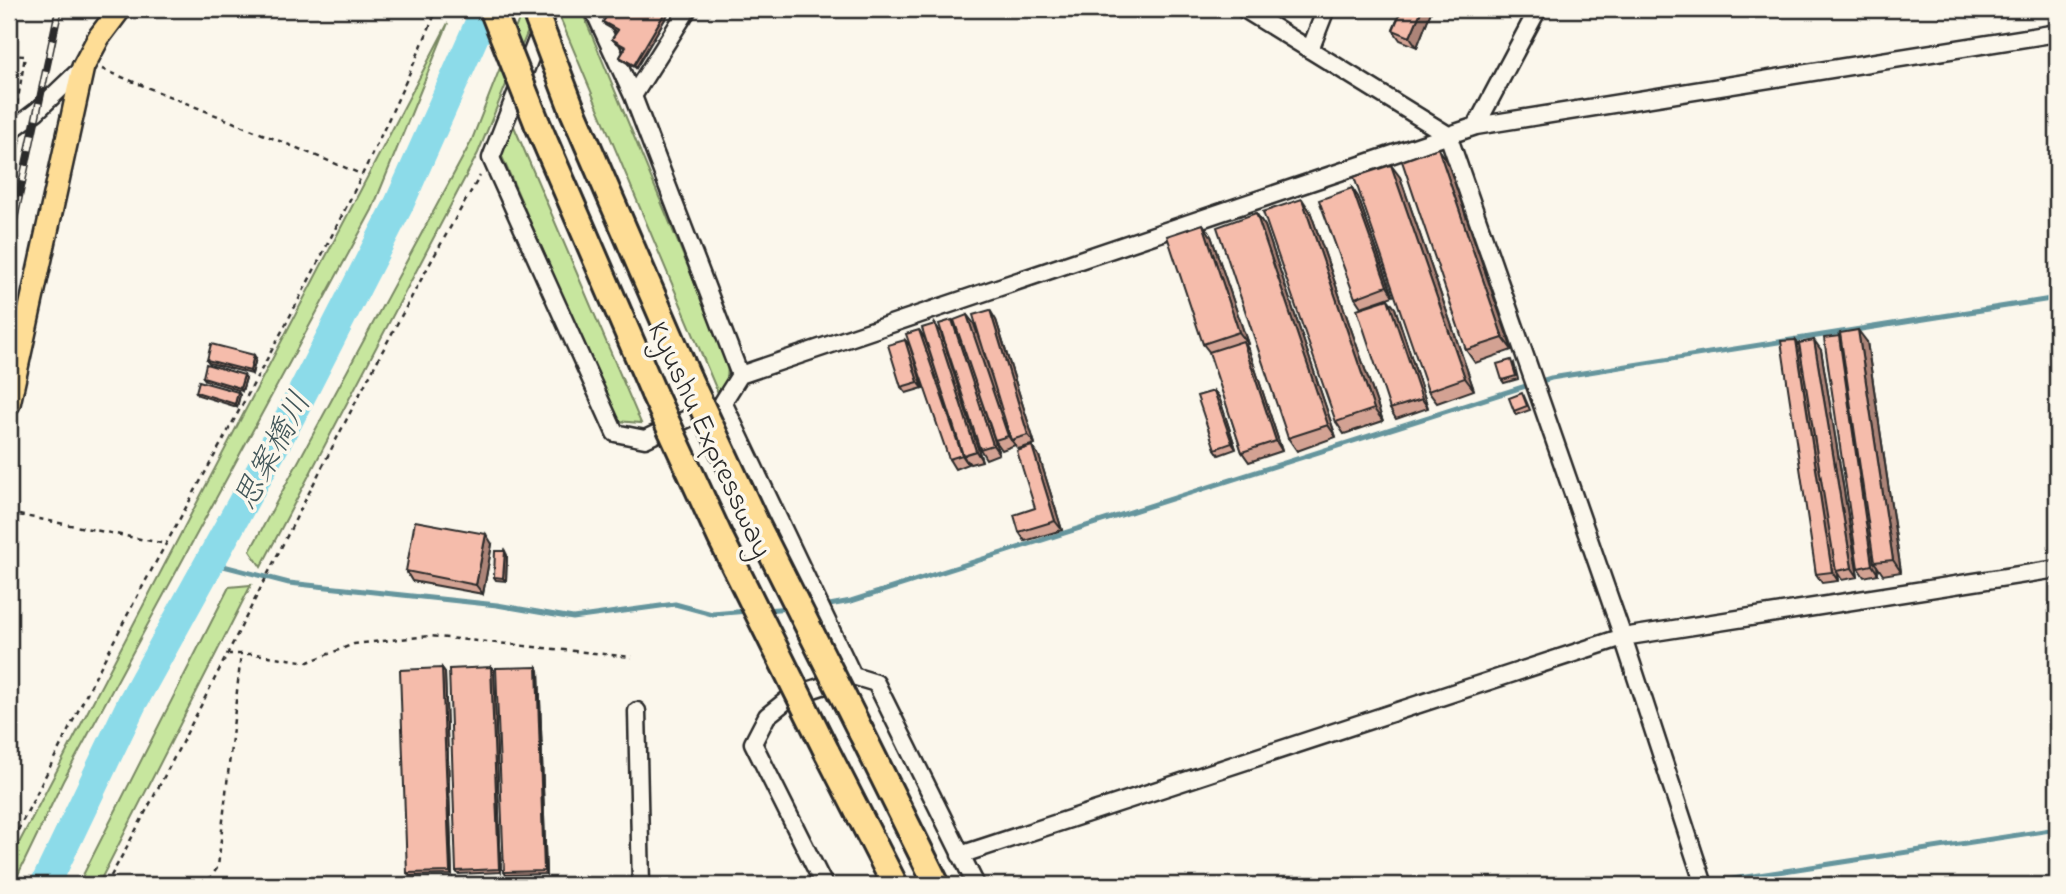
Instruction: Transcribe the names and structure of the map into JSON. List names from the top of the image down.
{
  "streets": {
    "highway": ["Kyushu Expressway"]
  },
  "water": ["思案橋川"]
}
